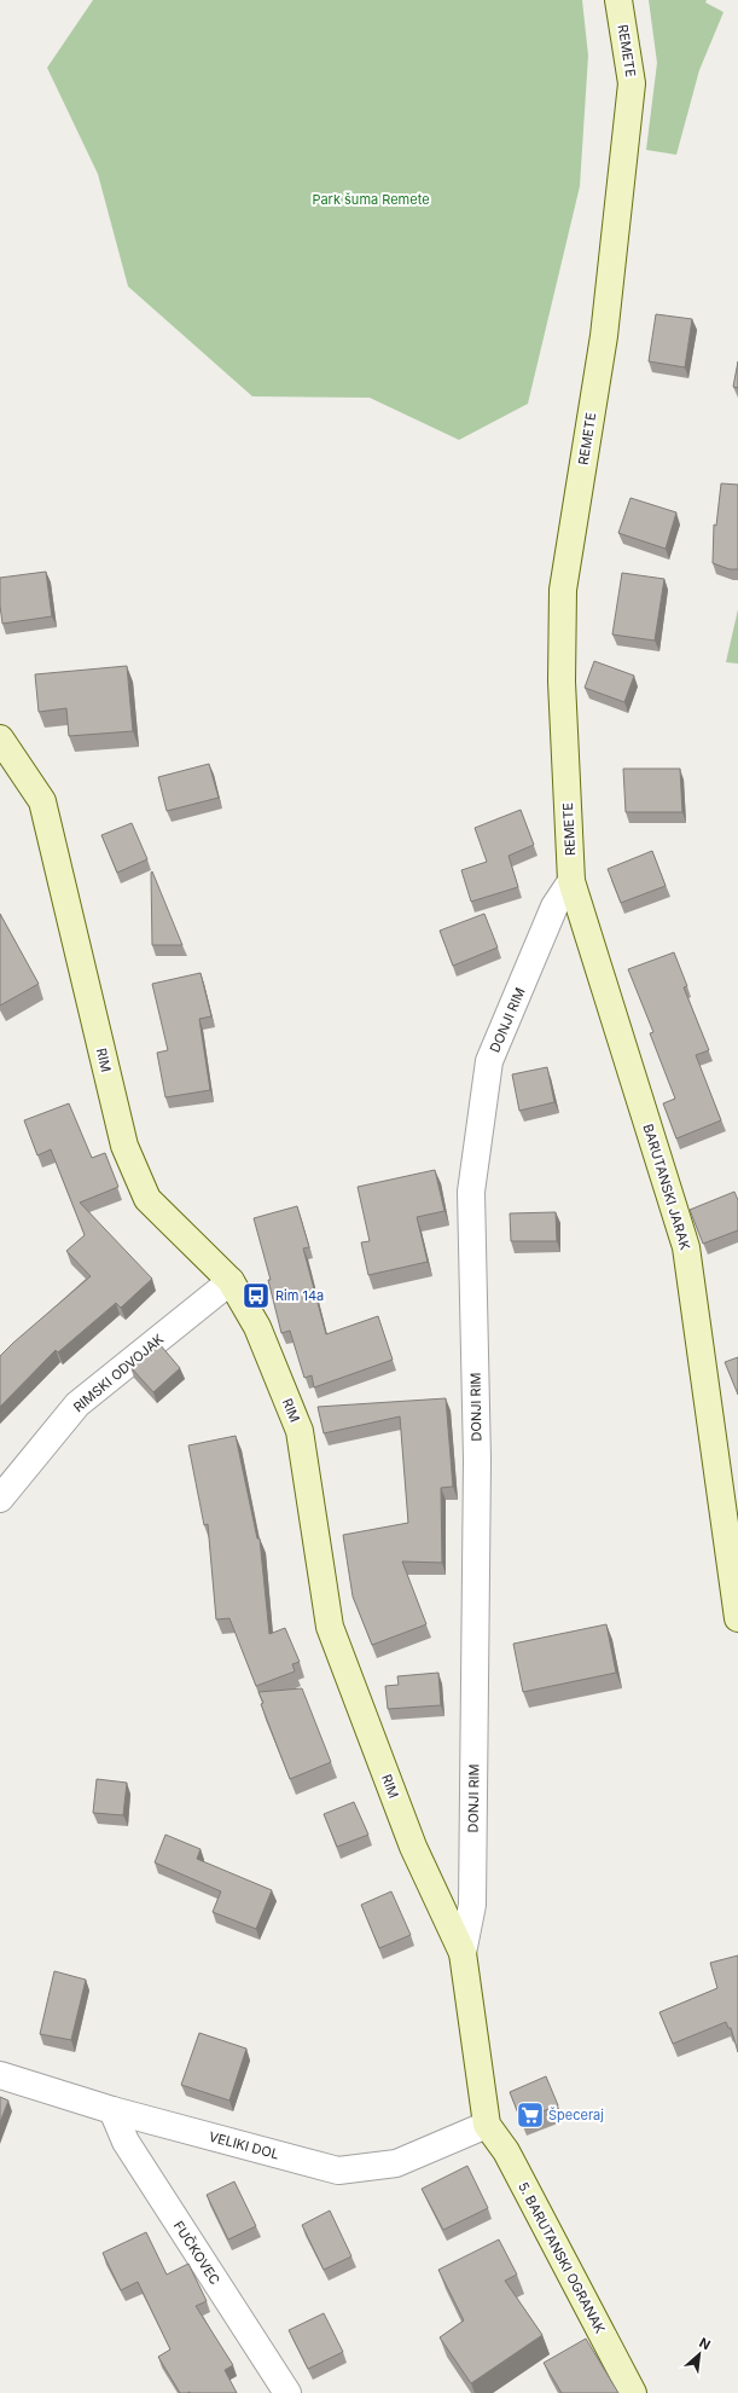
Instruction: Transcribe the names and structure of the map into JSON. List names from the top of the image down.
{
  "streets": {
    "street": [
      "REMETE",
      "DONJI RIM",
      "RIM",
      "BARUTANSKI JARAK",
      "RIMSKI ODVOJAK",
      "VELIKI DOL",
      "FUČKOVEC",
      "5. BARUTANSKI OGRANAK"
    ]
  },
  "crossings": [
    ["REMETE", "DONJI RIM"],
    ["REMETE", "BARUTANSKI JARAK"],
    ["DONJI RIM", "RIM"],
    ["DONJI RIM", "BARUTANSKI JARAK"],
    ["RIM", "RIMSKI ODVOJAK"],
    ["RIM", "VELIKI DOL"],
    ["RIM", "5. BARUTANSKI OGRANAK"],
    ["VELIKI DOL", "FUČKOVEC"],
    ["VELIKI DOL", "5. BARUTANSKI OGRANAK"]
  ],
  "parks": ["Park šuma Remete"],
  "places": {
    "bus stop": ["Rim 14a"],
    "supermarket": ["Špeceraj"]
  },
  "north": "top right"
}
